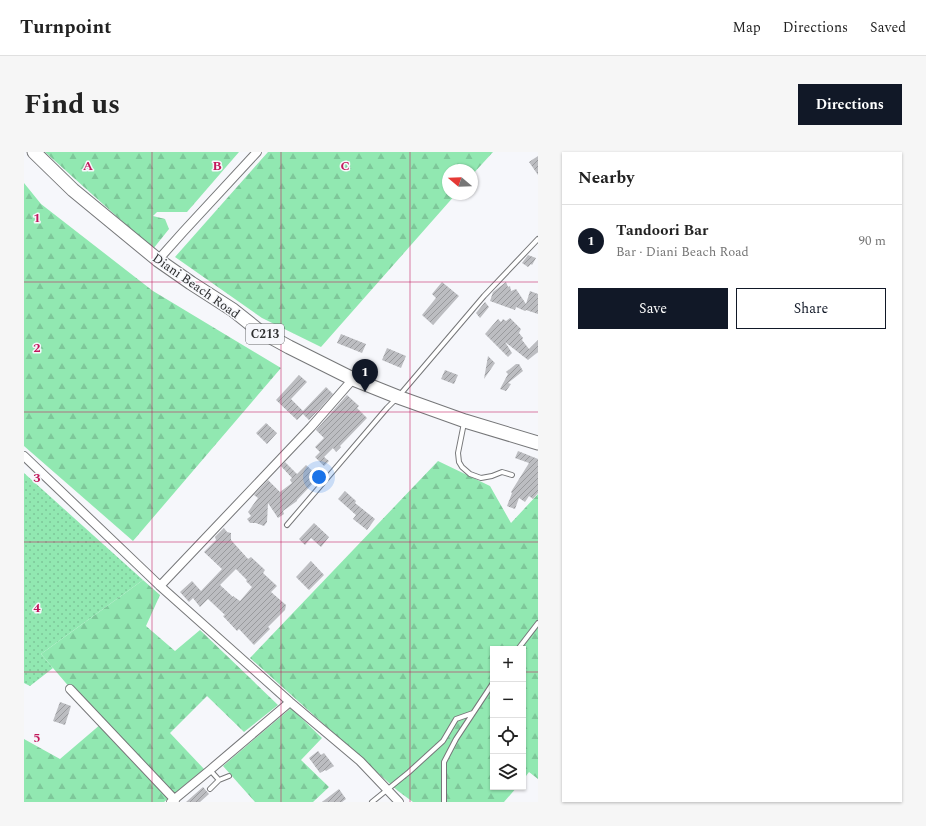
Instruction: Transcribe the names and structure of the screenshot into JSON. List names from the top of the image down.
{
  "streets": {
    "main road": ["Diani Beach Road", "C213"]
  },
  "north": "left",
  "page": {
    "header": "Turnpoint",
    "nav": ["Map", "Directions", "Saved"],
    "title": "Find us",
    "buttons": [
      "Directions",
      ["Save", "Share"]
    ],
    "heading": "Nearby",
    "list": [
      {
        "mark": "1",
        "name": "Tandoori Bar",
        "note": "Bar · Diani Beach Road",
        "value": "90 m"
      }
    ],
    "pins": "1",
    "map_buttons": ["+", "−"]
  },
  "grid": {
    "columns": ["A", "B", "C"],
    "rows": [
      "1",
      "2",
      "3",
      "4",
      "5"
    ]
  }
}
